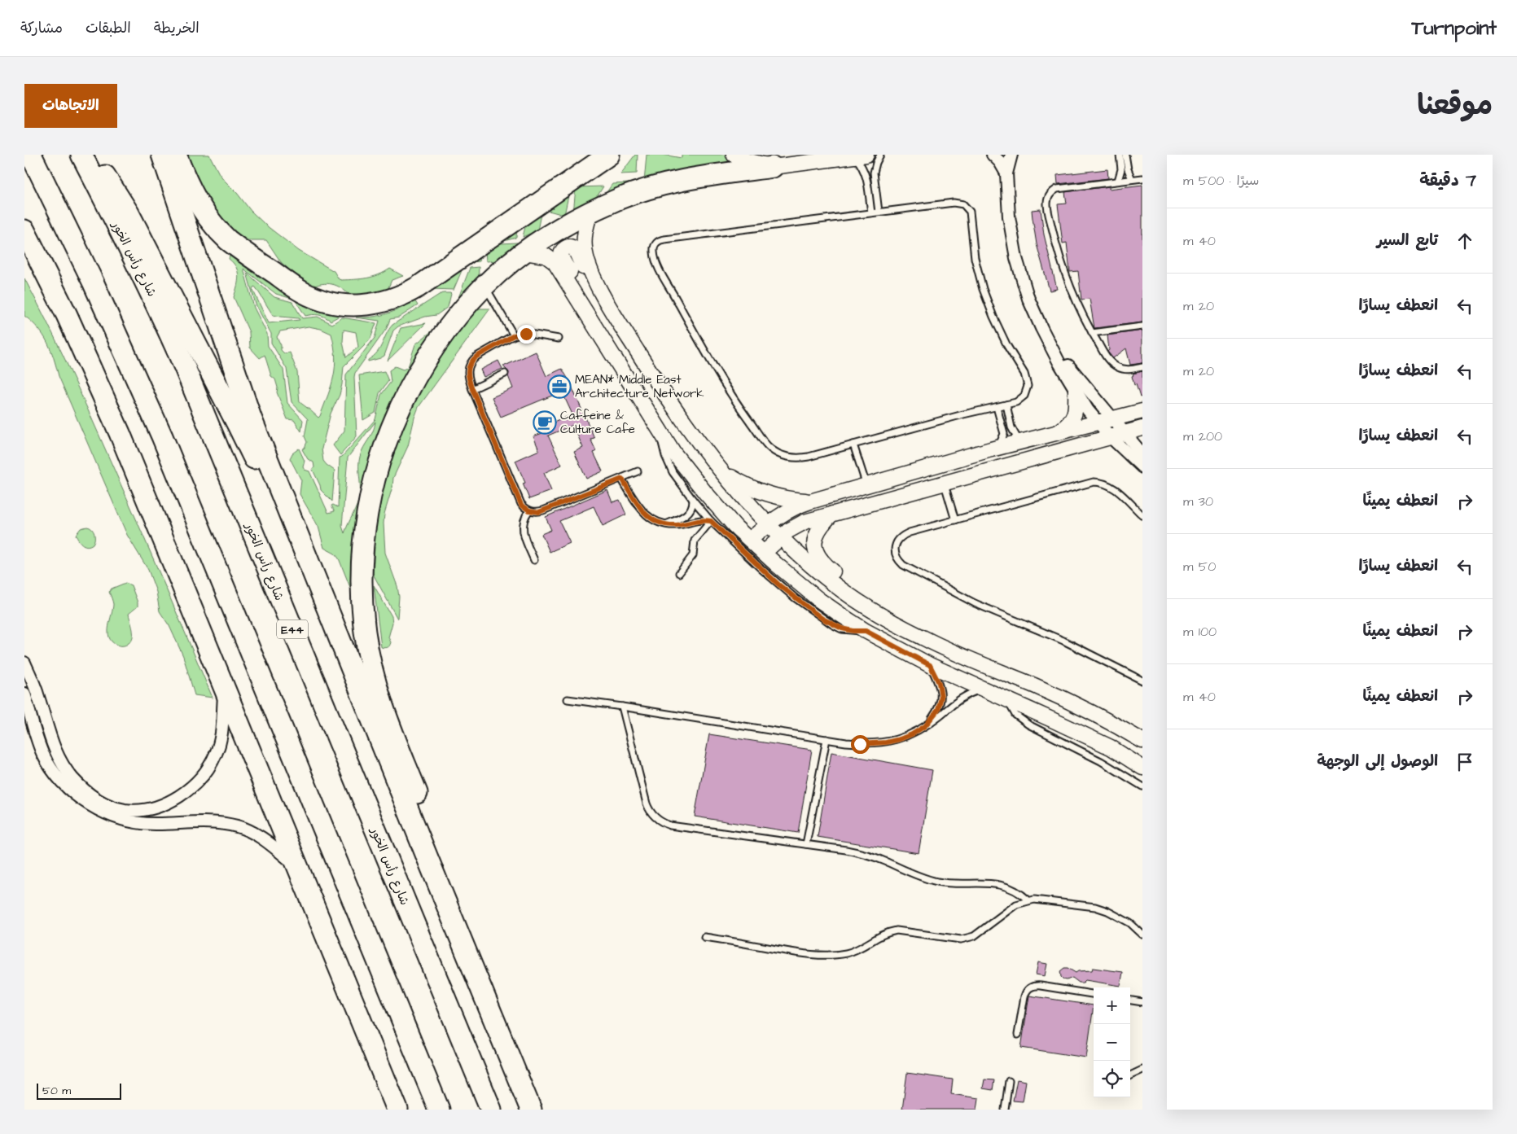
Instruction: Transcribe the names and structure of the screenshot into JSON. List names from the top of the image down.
{
  "streets": {
    "highway": ["شارع رأس الخور", "E44"]
  },
  "places": {
    "office": ["MEAN* Middle East Architecture Network"],
    "cafe": ["Caffeine & Culture Cafe"]
  },
  "scale_bar": "50 m",
  "page": {
    "header": "Turnpoint",
    "nav": ["الخريطة", "الطبقات", "مشاركة"],
    "title": "موقعنا",
    "buttons": "الاتجاهات",
    "heading": ["7 دقيقة", "سيرًا · 500 m"],
    "list": [
      ["تابع السير", "40 m"],
      ["انعطف يسارًا", "20 m"],
      ["انعطف يسارًا", "20 m"],
      ["انعطف يسارًا", "200 m"],
      ["انعطف يمينًا", "30 m"],
      ["انعطف يسارًا", "50 m"],
      ["انعطف يمينًا", "100 m"],
      ["انعطف يمينًا", "40 m"],
      "الوصول إلى الوجهة"
    ],
    "map_buttons": ["+", "−"],
    "scale": "50 m"
  }
}
